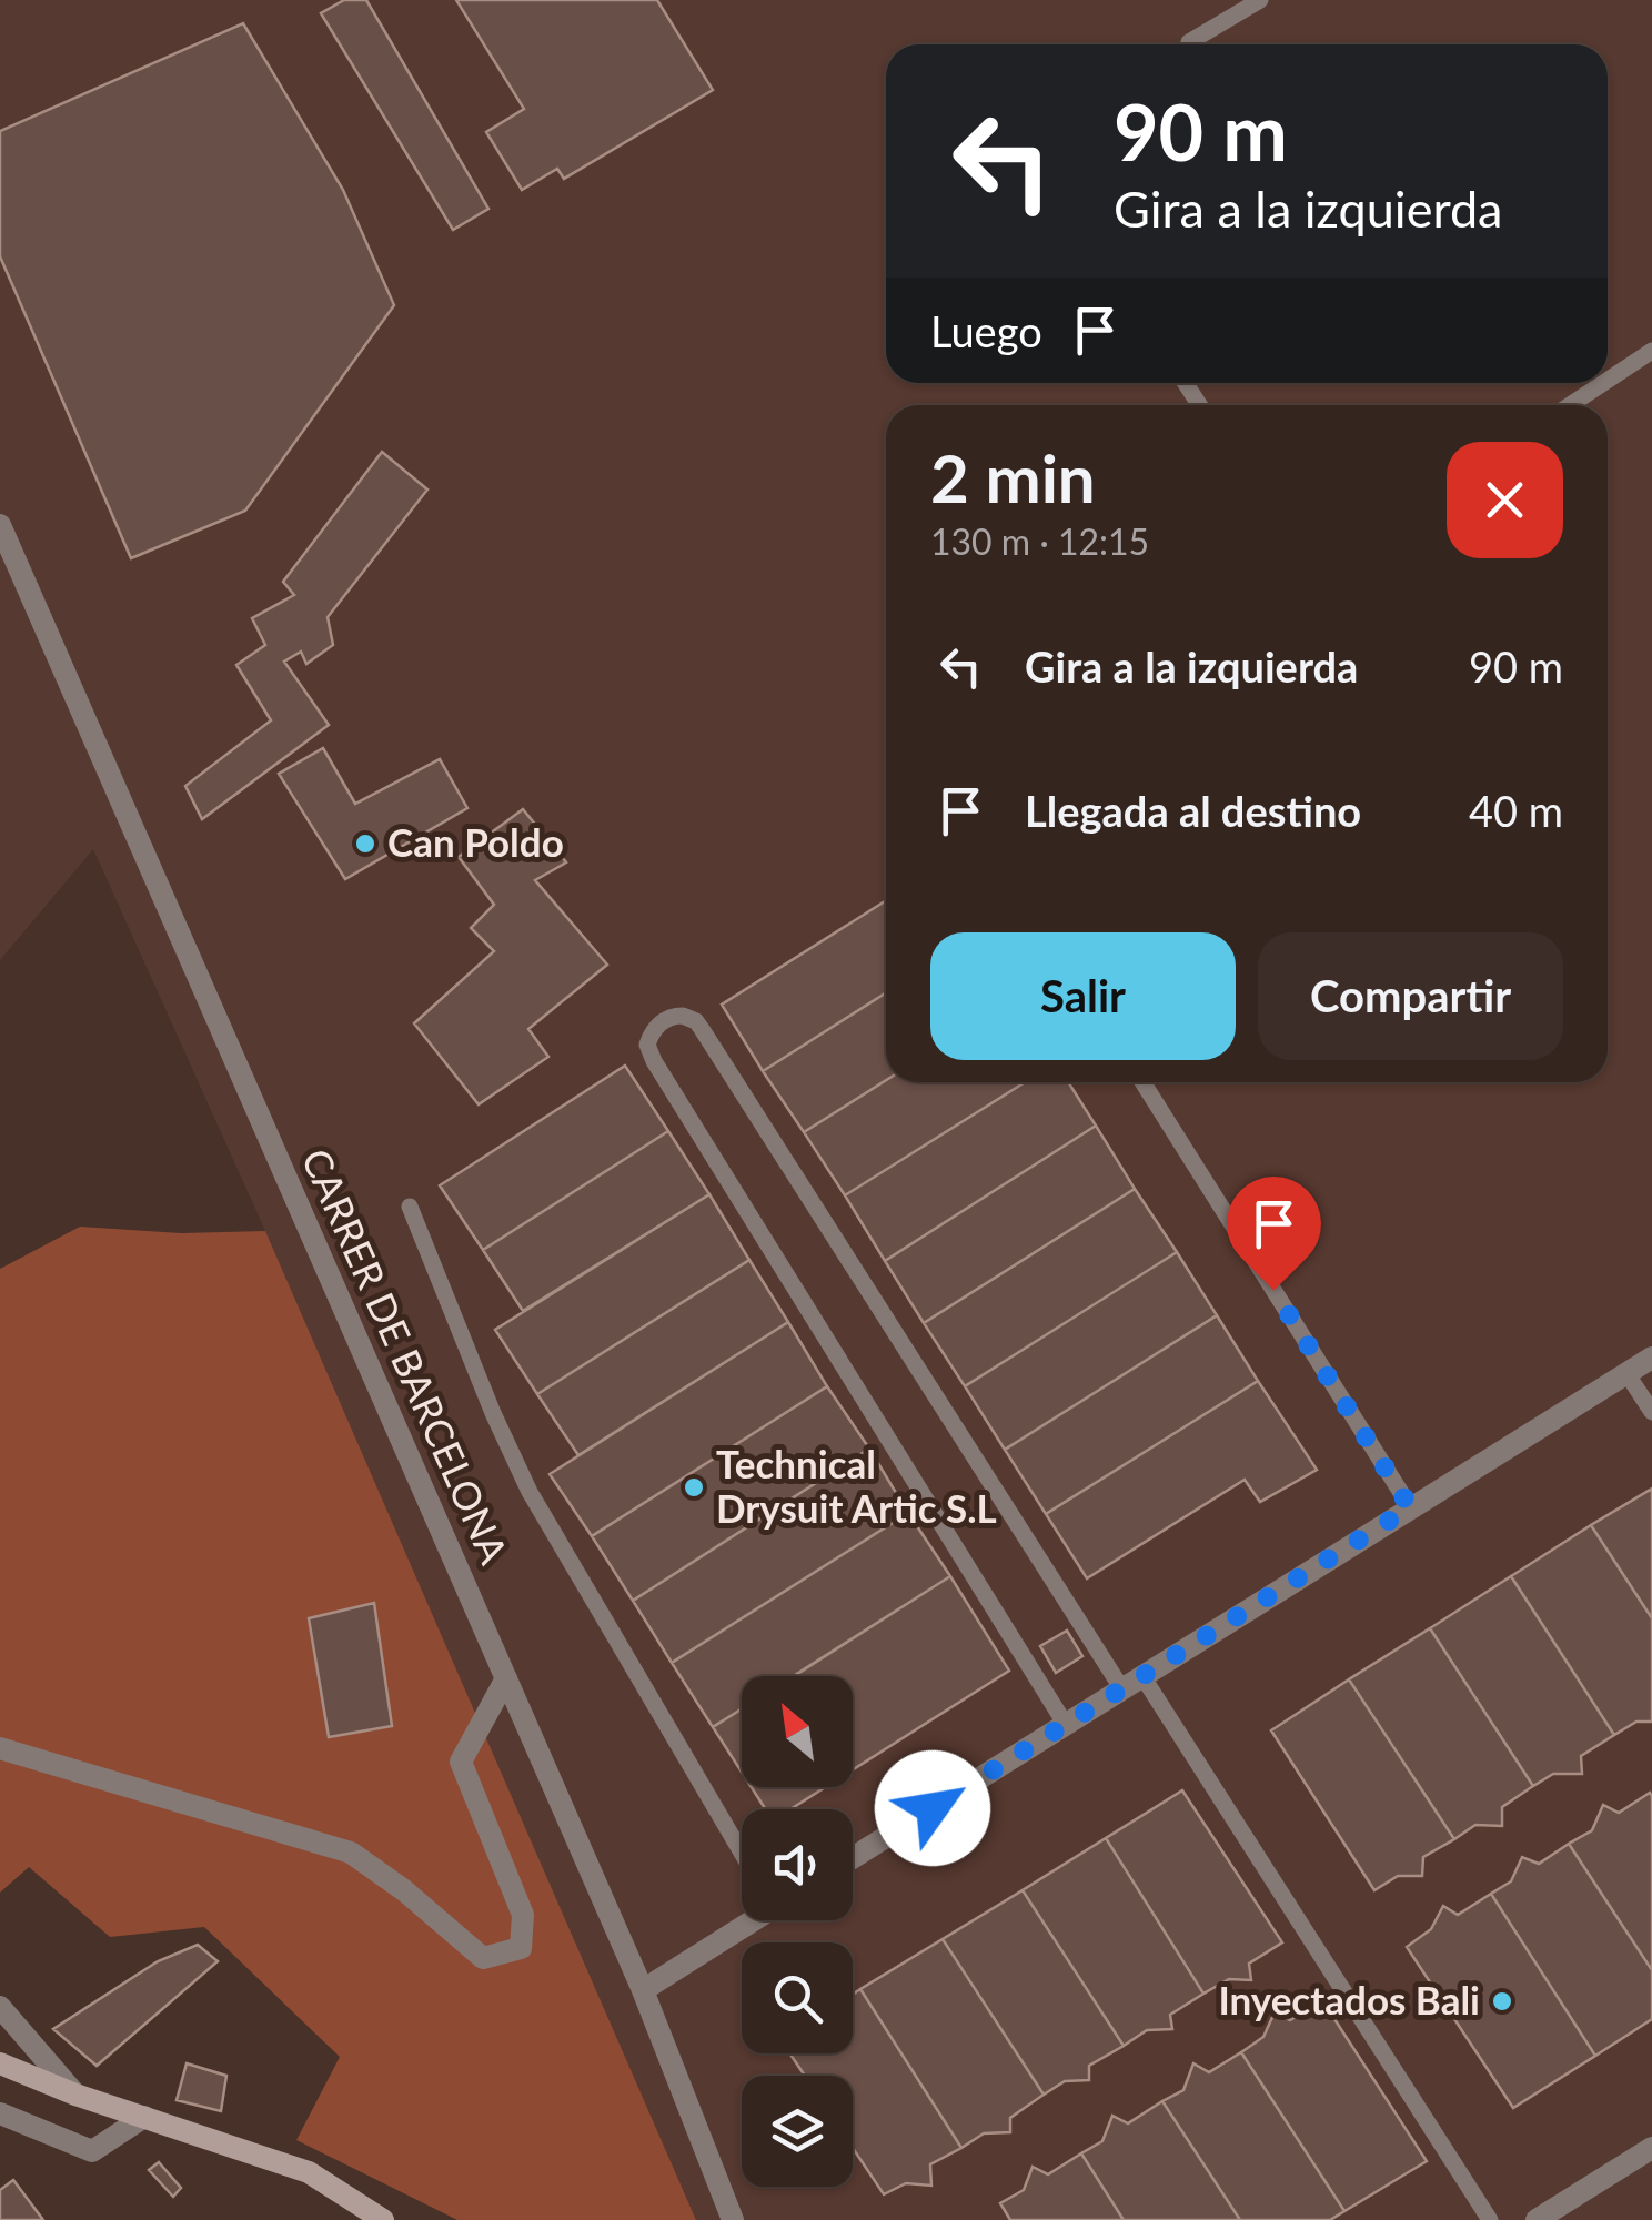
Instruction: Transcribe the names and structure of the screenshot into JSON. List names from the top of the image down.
{
  "streets": {
    "street": ["CARRER DE BARCELONA"]
  },
  "places": ["Can Poldo", "Technical Drysuit Artic S.L", "Inyectados Bali"],
  "north": "top left",
  "page": {
    "turn": ["90 m", "Gira a la izquierda"],
    "then": "Luego",
    "heading": ["2 min", "130 m · 12:15"],
    "list": [
      {
        "name": "Gira a la izquierda",
        "value": "90 m"
      },
      {
        "name": "Llegada al destino",
        "value": "40 m"
      }
    ],
    "buttons": ["Salir", "Compartir"]
  }
}
